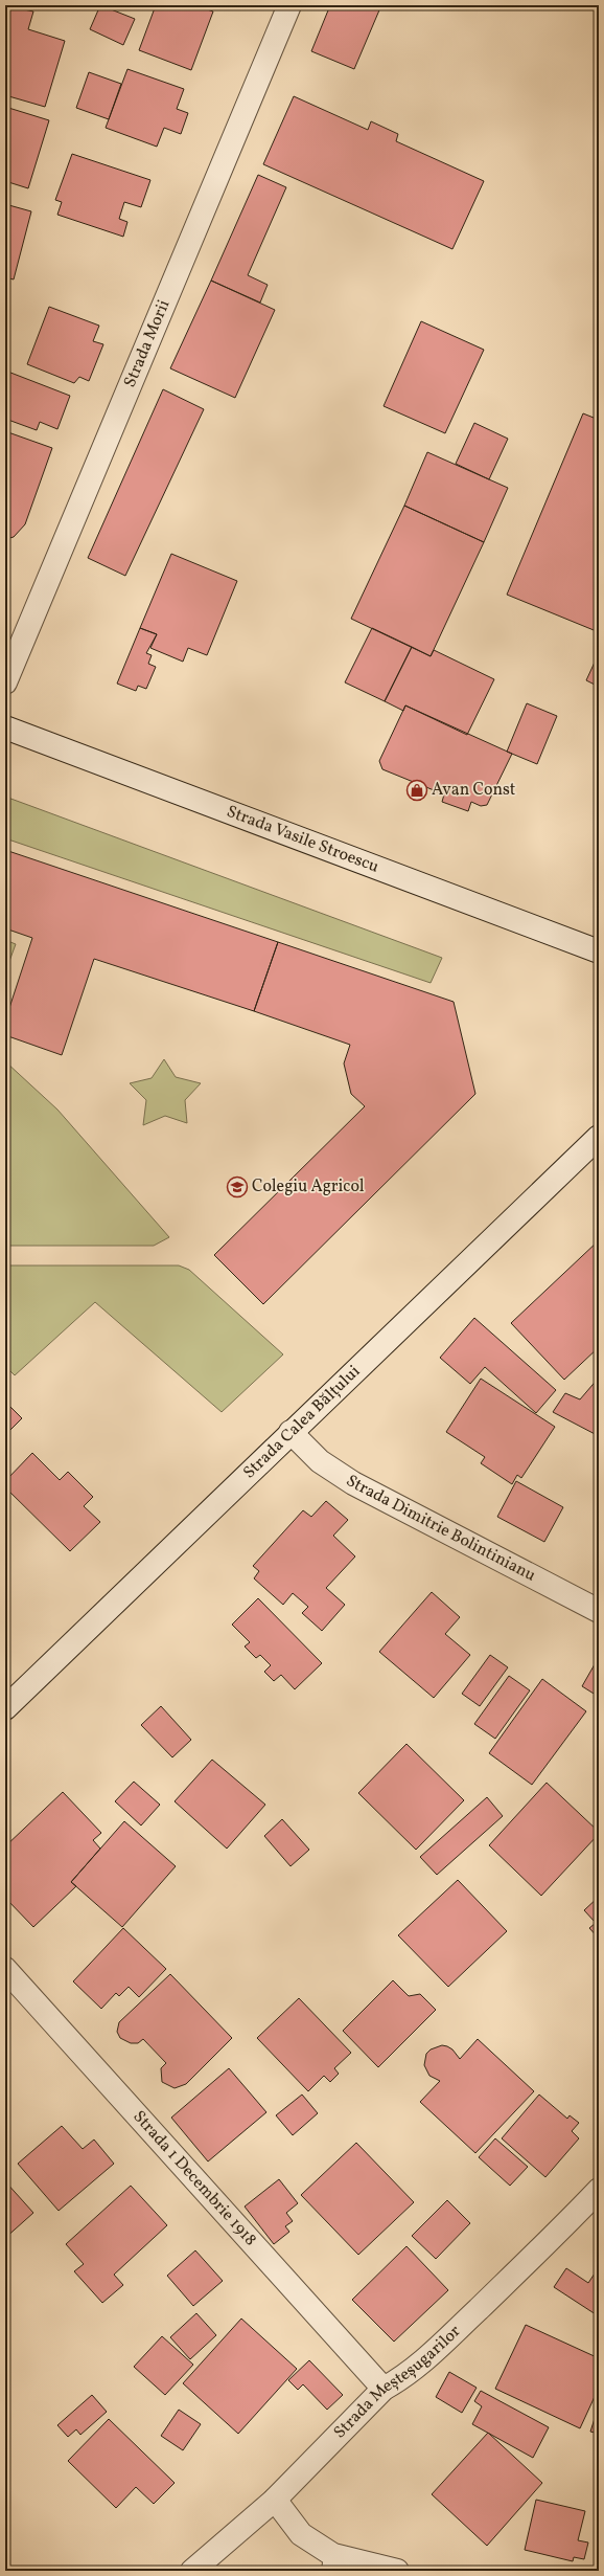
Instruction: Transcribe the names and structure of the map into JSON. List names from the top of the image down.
{
  "streets": {
    "street": [
      "Strada Morii",
      "Strada Vasile Stroescu",
      "Strada Calea Bălțului",
      "Strada Dimitrie Bolintinianu",
      "Strada 1 Decembrie 1918",
      "Strada Meșteșugarilor"
    ]
  },
  "crossings": [
    ["Strada Calea Bălțului", "Strada Dimitrie Bolintinianu"],
    ["Strada 1 Decembrie 1918", "Strada Meșteșugarilor"]
  ],
  "places": {
    "shop": ["Avan Const"],
    "school or university": ["Colegiu Agricol"]
  }
}
